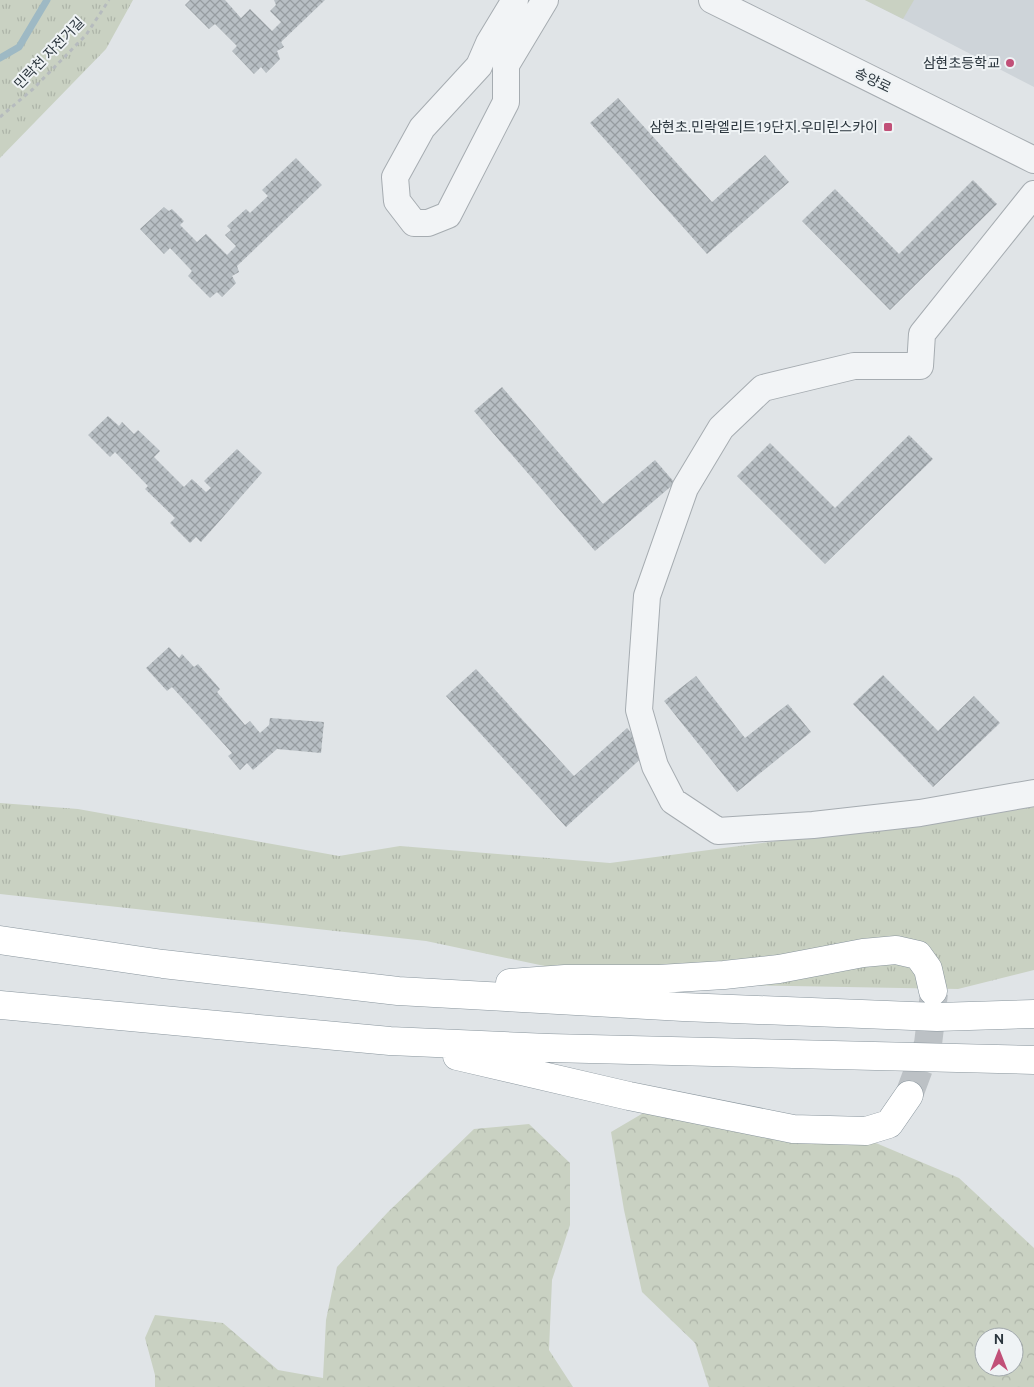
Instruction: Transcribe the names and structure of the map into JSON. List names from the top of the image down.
{
  "streets": {
    "street": ["송양로"],
    "path": ["민락천 자전거길"]
  },
  "places": {
    "other": ["삼현초등학교"],
    "transit": ["삼현초.민락엘리트19단지.우미린스카이"]
  },
  "north": "top"
}
